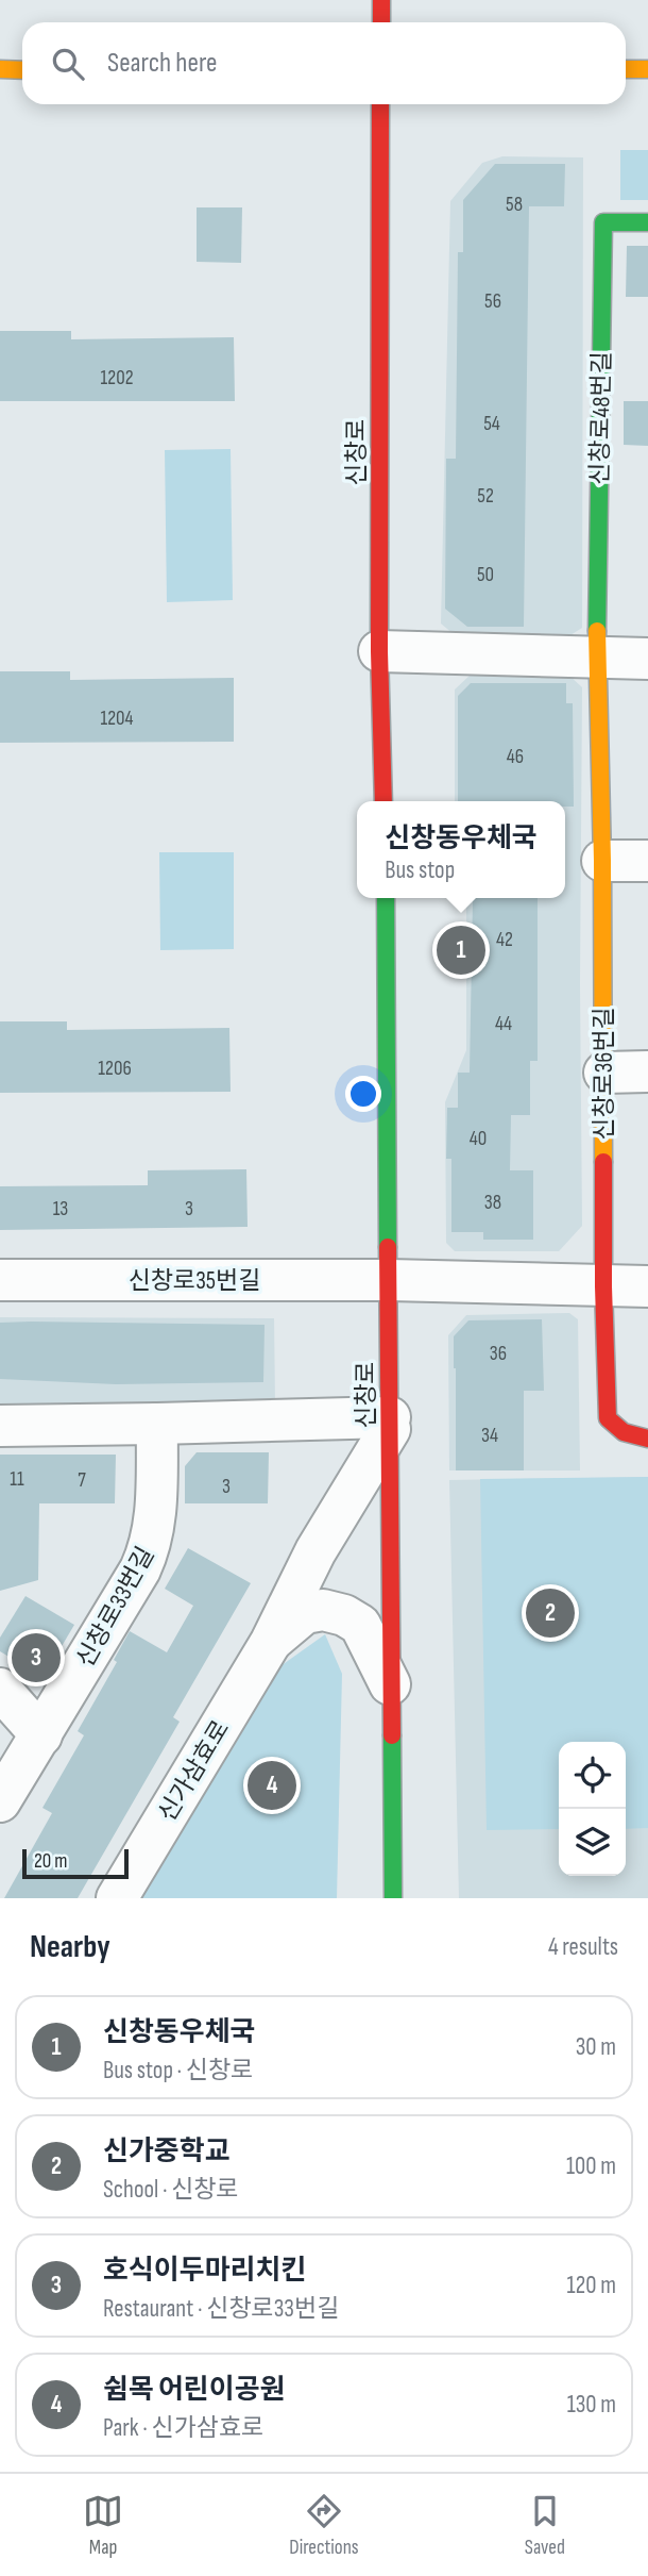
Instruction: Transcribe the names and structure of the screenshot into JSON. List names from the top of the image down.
{
  "streets": {
    "main road": ["신창로48번길", "신창로", "신창로36번길"],
    "street": ["신창로35번길", "신창로33번길", "신가삼효로"]
  },
  "crossings": [
    ["신창로48번길", "신창로36번길"],
    ["신창로", "신창로35번길"],
    ["신창로", "신가삼효로"]
  ],
  "house_numbers": [
    "58",
    "56",
    "1202",
    "54",
    "52",
    "50",
    "1204",
    "46",
    "42",
    "44",
    "1206",
    "40",
    "38",
    "13",
    "3",
    "36",
    "34",
    "11",
    "7",
    "3"
  ],
  "scale_bar": "20 m",
  "page": {
    "search": "Search here",
    "popup": ["신창동우체국", "Bus stop"],
    "pins": [
      "1",
      "2",
      "3",
      "4"
    ],
    "scale": "20 m",
    "heading": ["Nearby", "4 results"],
    "list": [
      {
        "mark": "1",
        "name": "신창동우체국",
        "note": "Bus stop · 신창로",
        "value": "30 m"
      },
      {
        "mark": "2",
        "name": "신가중학교",
        "note": "School · 신창로",
        "value": "100 m"
      },
      {
        "mark": "3",
        "name": "호식이두마리치킨",
        "note": "Restaurant · 신창로33번길",
        "value": "120 m"
      },
      {
        "mark": "4",
        "name": "쉼목 어린이공원",
        "note": "Park · 신가삼효로",
        "value": "130 m"
      }
    ],
    "nav": ["Map", "Directions", "Saved"]
  }
}
